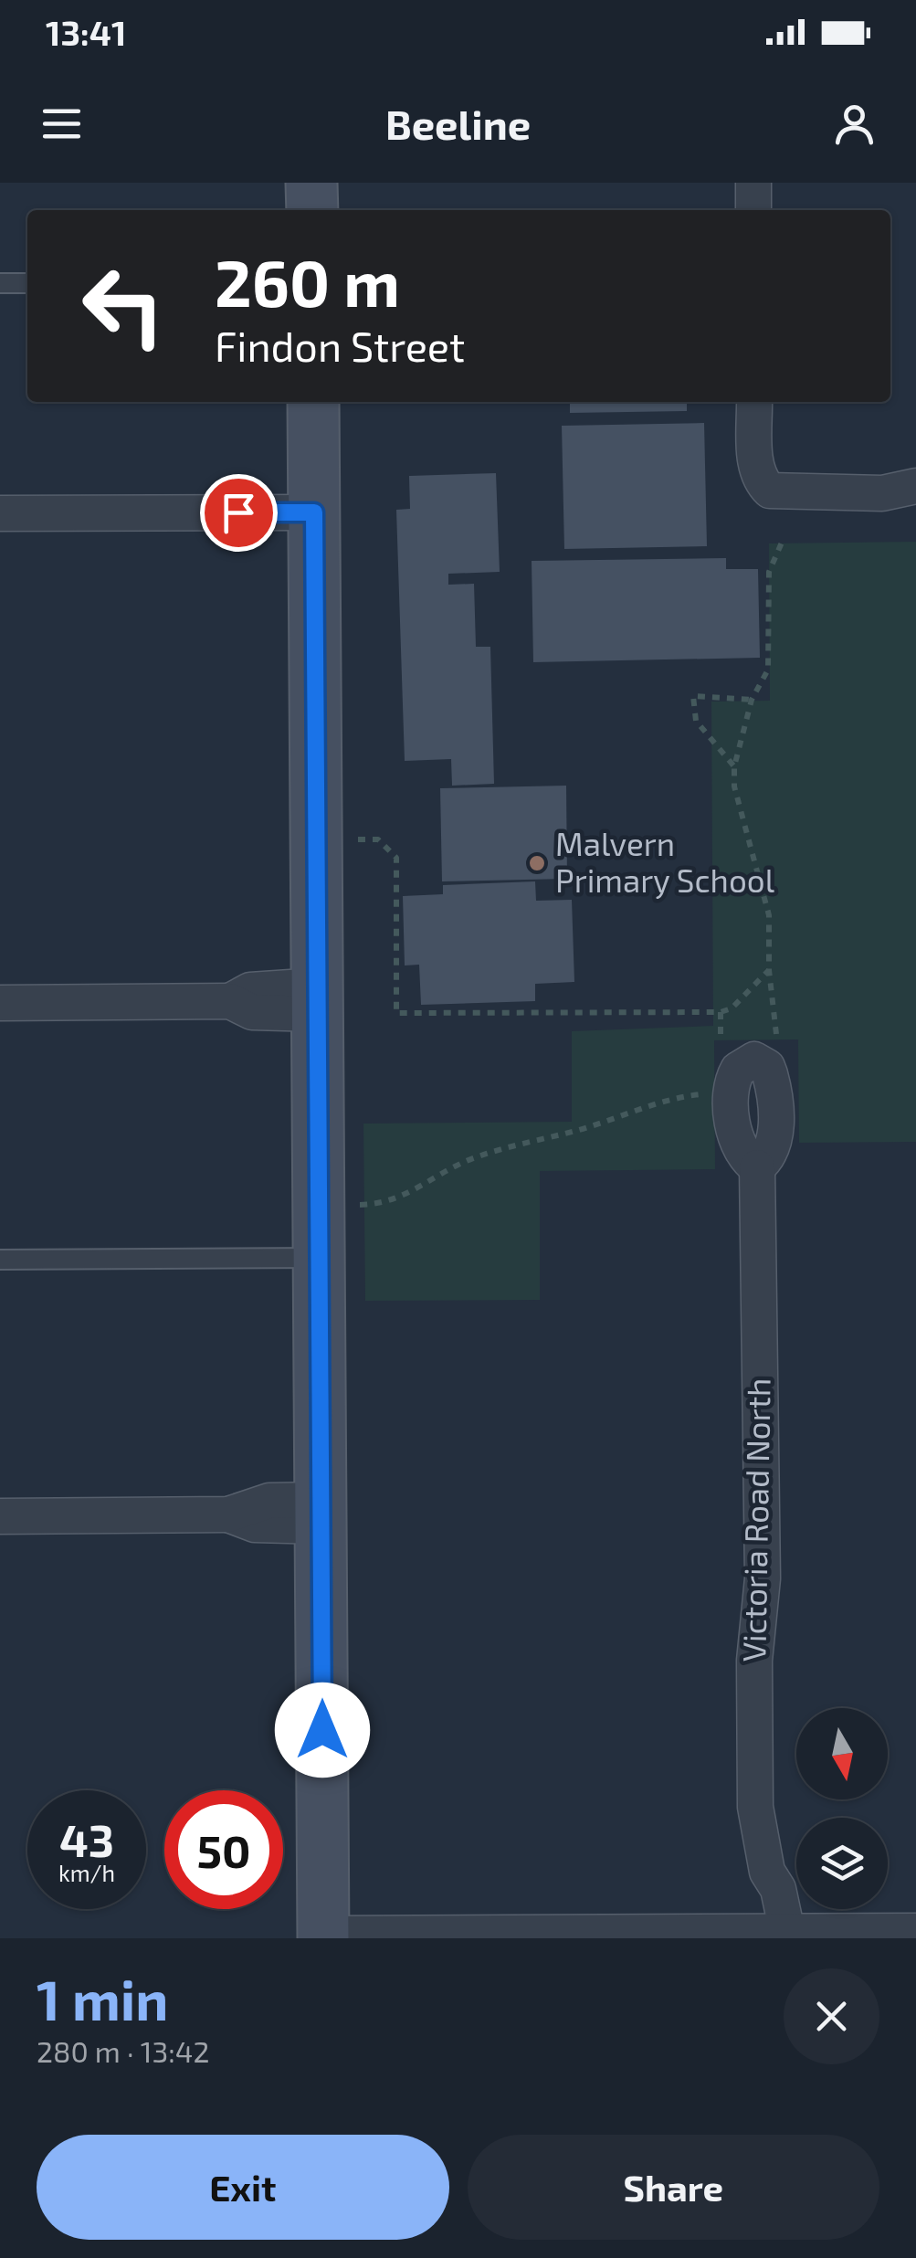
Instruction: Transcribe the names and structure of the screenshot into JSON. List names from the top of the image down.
{
  "streets": {
    "street": ["Victoria Road North"]
  },
  "places": ["Malvern Primary School"],
  "north": "bottom",
  "page": {
    "status": "13:41",
    "header": "Beeline",
    "turn": ["260 m", "Findon Street"],
    "speed": "43 km/h",
    "limit": "50",
    "heading": ["1 min", "280 m · 13:42"],
    "buttons": ["Exit", "Share"]
  }
}
